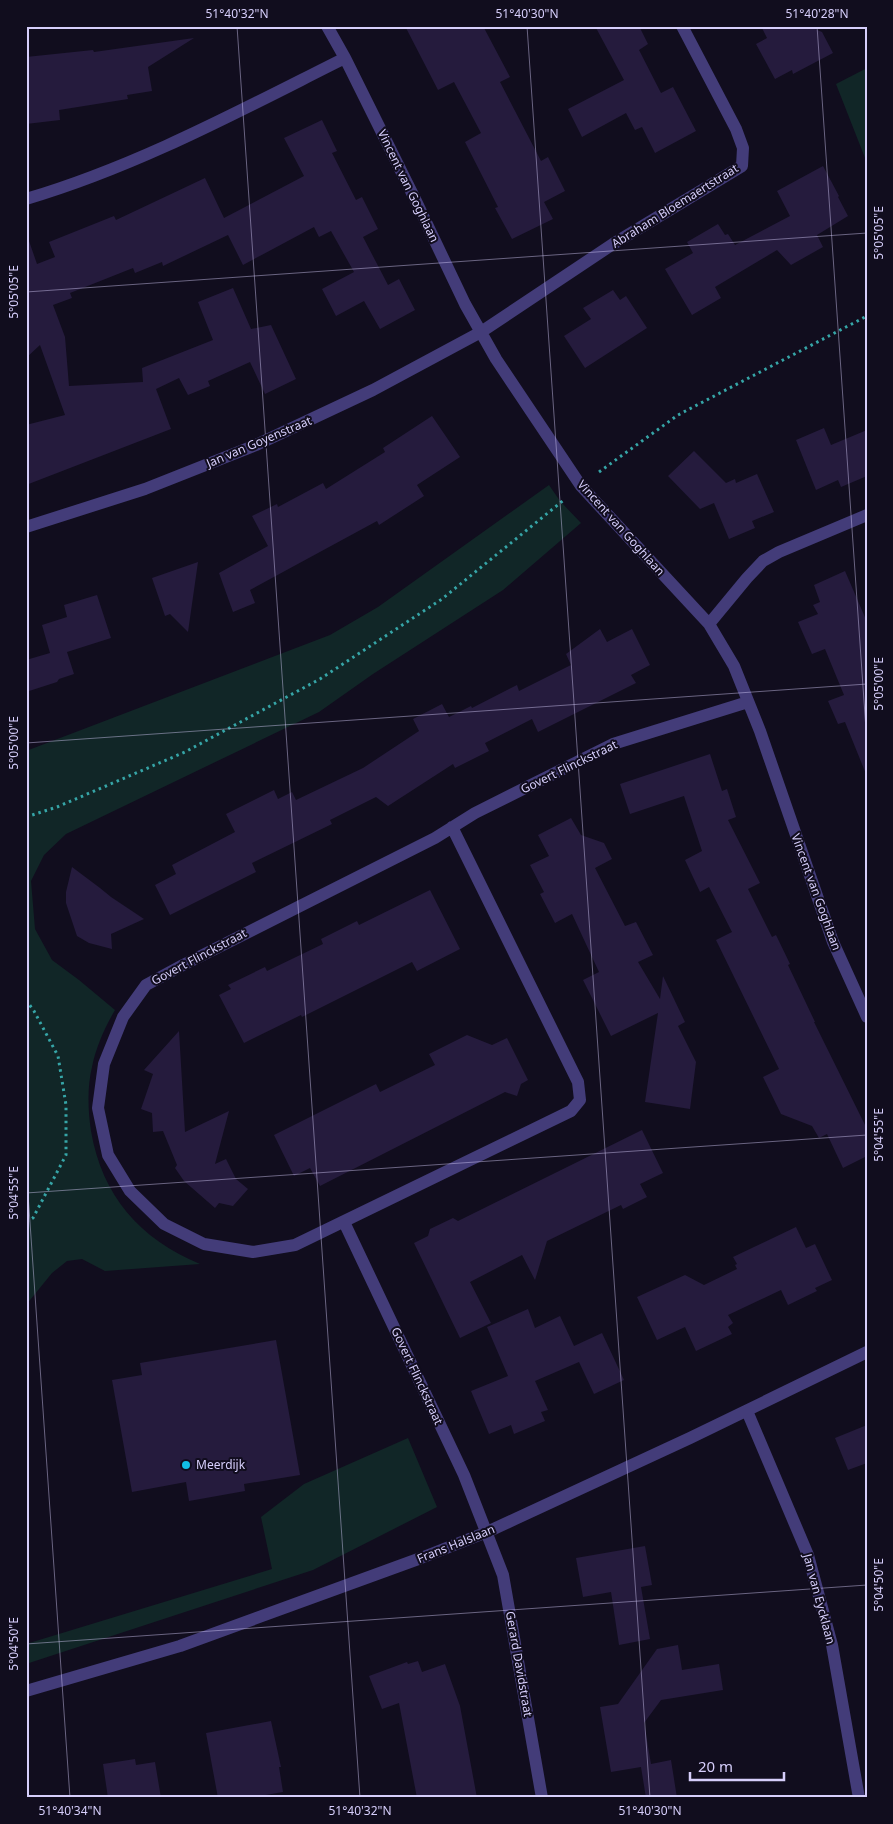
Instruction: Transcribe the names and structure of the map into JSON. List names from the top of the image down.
{
  "streets": {
    "street": [
      "Vincent van Goghlaan",
      "Abraham Bloemaertstraat",
      "Jan van Goyenstraat",
      "Govert Flinckstraat",
      "Frans Halslaan",
      "Jan van Eycklaan",
      "Gerard Davidstraat"
    ]
  },
  "crossings": [
    ["Vincent van Goghlaan", "Abraham Bloemaertstraat"],
    ["Vincent van Goghlaan", "Jan van Goyenstraat"],
    ["Vincent van Goghlaan", "Govert Flinckstraat"],
    ["Abraham Bloemaertstraat", "Jan van Goyenstraat"],
    ["Govert Flinckstraat", "Frans Halslaan"],
    ["Govert Flinckstraat", "Gerard Davidstraat"],
    ["Frans Halslaan", "Jan van Eycklaan"],
    ["Frans Halslaan", "Gerard Davidstraat"]
  ],
  "places": ["Meerdijk"],
  "scale_bar": "20 m",
  "coordinates": [
    "51°40'32\"N",
    "51°40'30\"N",
    "51°40'28\"N",
    "5°05'05\"E",
    "5°05'00\"E",
    "5°04'55\"E",
    "5°04'50\"E",
    "51°40'34\"N"
  ]
}
